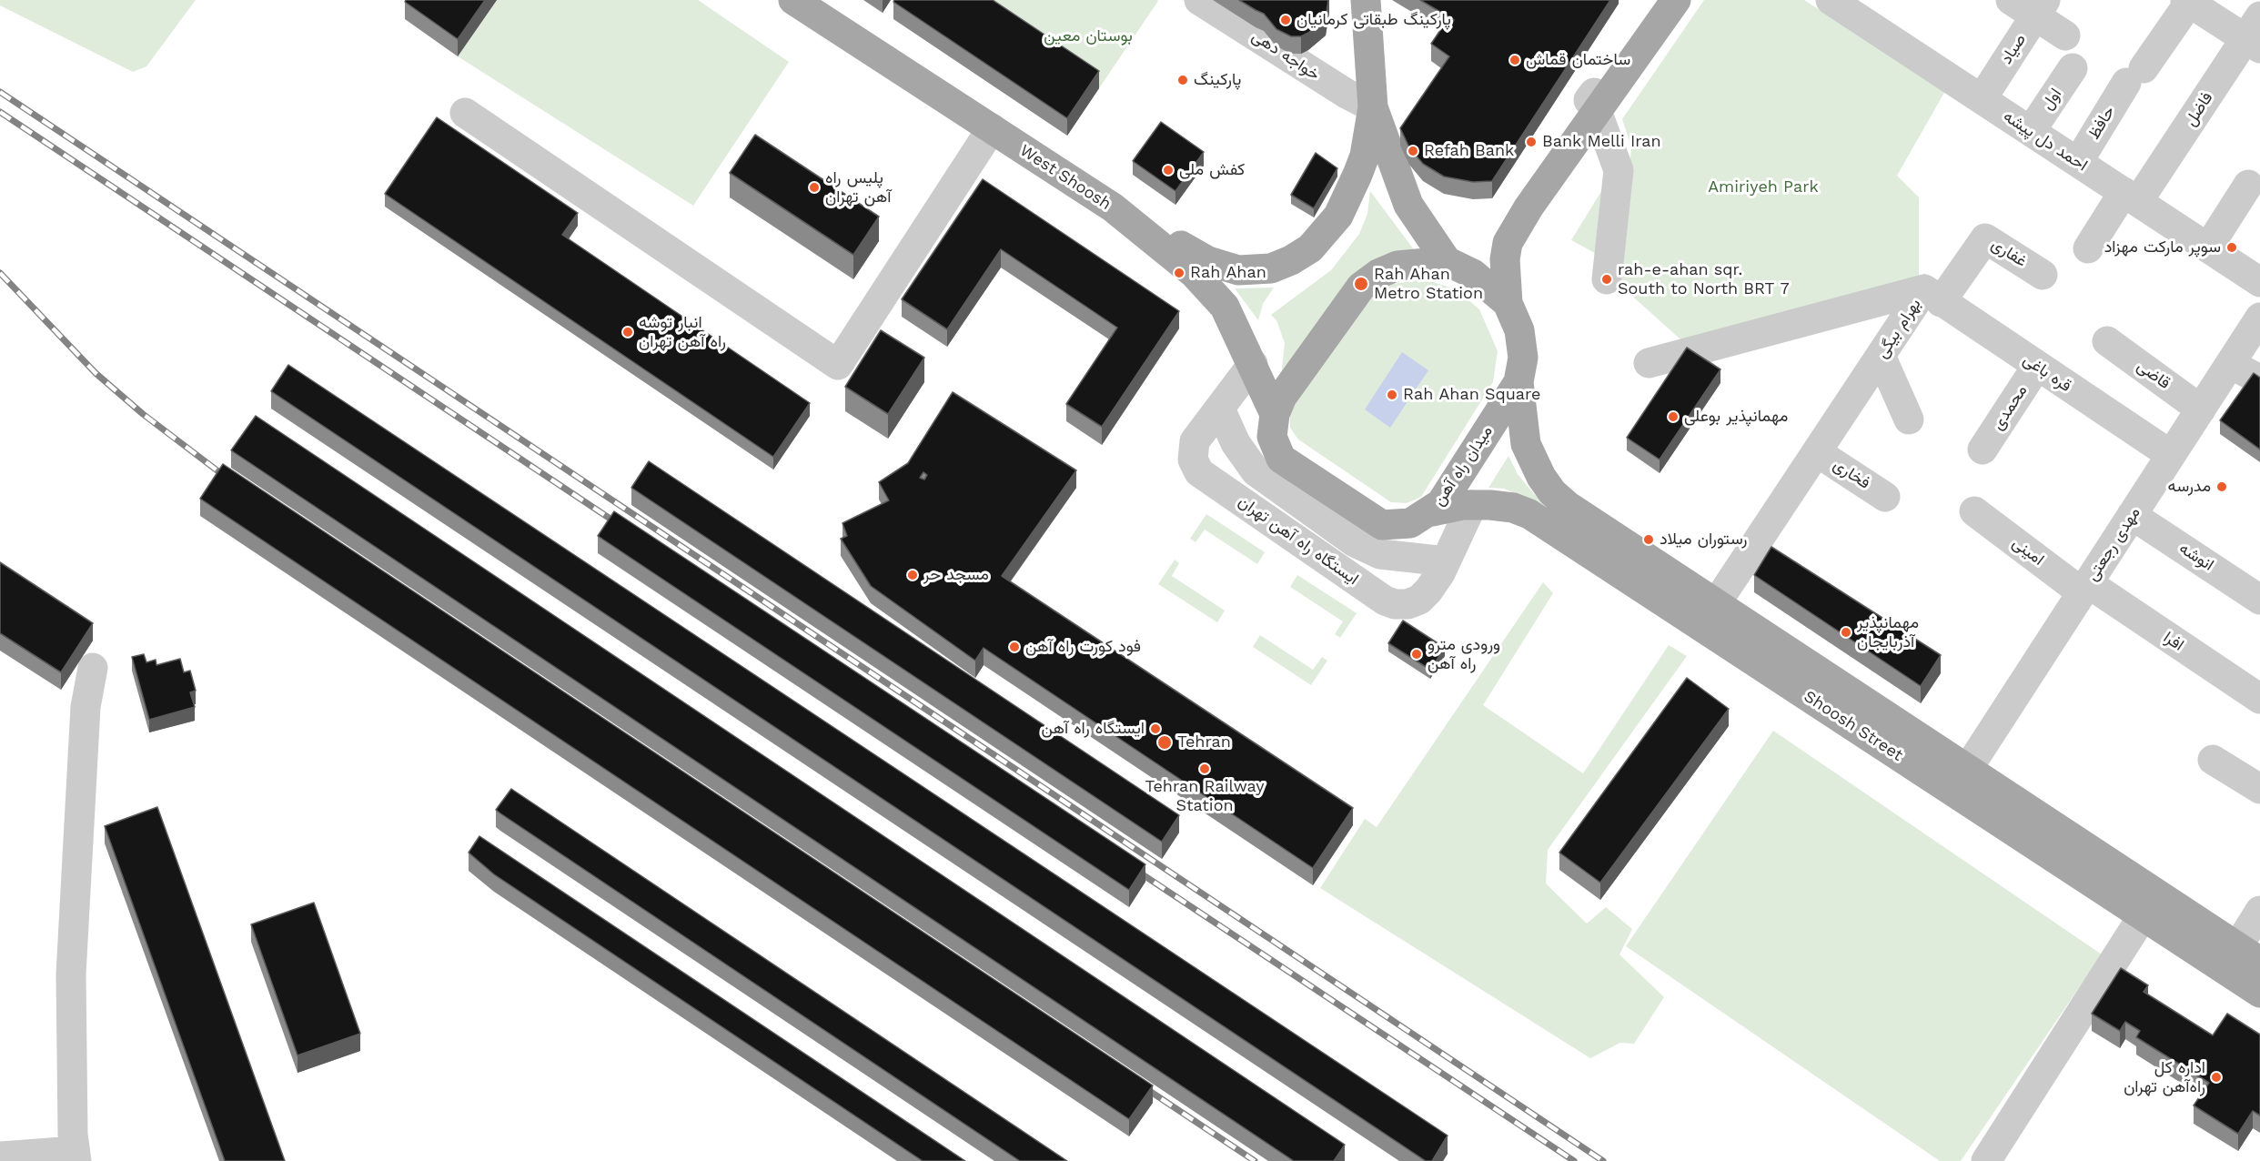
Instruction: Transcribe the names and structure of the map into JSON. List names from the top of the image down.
{
  "streets": {
    "main road": ["West Shoosh", "میدان راه آهن", "Shoosh Street"],
    "street": [
      "صیاد",
      "خواجه دهی",
      "اول",
      "فاضل",
      "حافظ",
      "احمد دل پیشه",
      "غفاری",
      "بهرام بیگی",
      "قره باغی",
      "قاضی",
      "محمدی",
      "فخاری",
      "ایستگاه راه آهن تهران",
      "مهدی رجعتی",
      "امینی",
      "انوشه",
      "افرا"
    ]
  },
  "crossings": [
    ["صیاد", "احمد دل پیشه"],
    ["اول", "احمد دل پیشه"],
    ["فاضل", "احمد دل پیشه"],
    ["حافظ", "احمد دل پیشه"],
    ["West Shoosh", "میدان راه آهن"],
    ["West Shoosh", "ایستگاه راه آهن تهران"],
    ["غفاری", "بهرام بیگی"],
    ["غفاری", "قره باغی"],
    ["بهرام بیگی", "قره باغی"],
    ["بهرام بیگی", "فخاری"],
    ["بهرام بیگی", "Shoosh Street"],
    ["قره باغی", "محمدی"],
    ["قره باغی", "مهدی رجعتی"],
    ["قاضی", "مهدی رجعتی"],
    ["میدان راه آهن", "Shoosh Street"],
    ["ایستگاه راه آهن تهران", "Shoosh Street"],
    ["مهدی رجعتی", "امینی"],
    ["مهدی رجعتی", "انوشه"],
    ["مهدی رجعتی", "افرا"],
    ["مهدی رجعتی", "Shoosh Street"],
    ["امینی", "افرا"]
  ],
  "parks": ["بوستان معین", "Amiriyeh Park"],
  "places": [
    "پارکینگ طبقاتی کرمانیان",
    "ساختمان قماش",
    "پارکینگ",
    "Bank Melli Iran",
    "Refah Bank",
    "کفش ملی",
    "پلیس راه آهن تهران",
    "سوپر مارکت مهزاد",
    "Rah Ahan",
    "rah-e-ahan sqr. South to North BRT 7",
    "Rah Ahan Metro Station",
    "انبار توشه راه آهن تهران",
    "Rah Ahan Square",
    "مهمانپذیر بوعلی",
    "مدرسه",
    "رستوران میلاد",
    "مسجد حر",
    "مهمانپذیر آذربایجان",
    "فود کورت راه آهن",
    "ورودی مترو راه آهن",
    "ایستگاه راه آهن",
    "Tehran",
    "Tehran Railway Station",
    "اداره کل راه‌آهن تهران"
  ]
}
